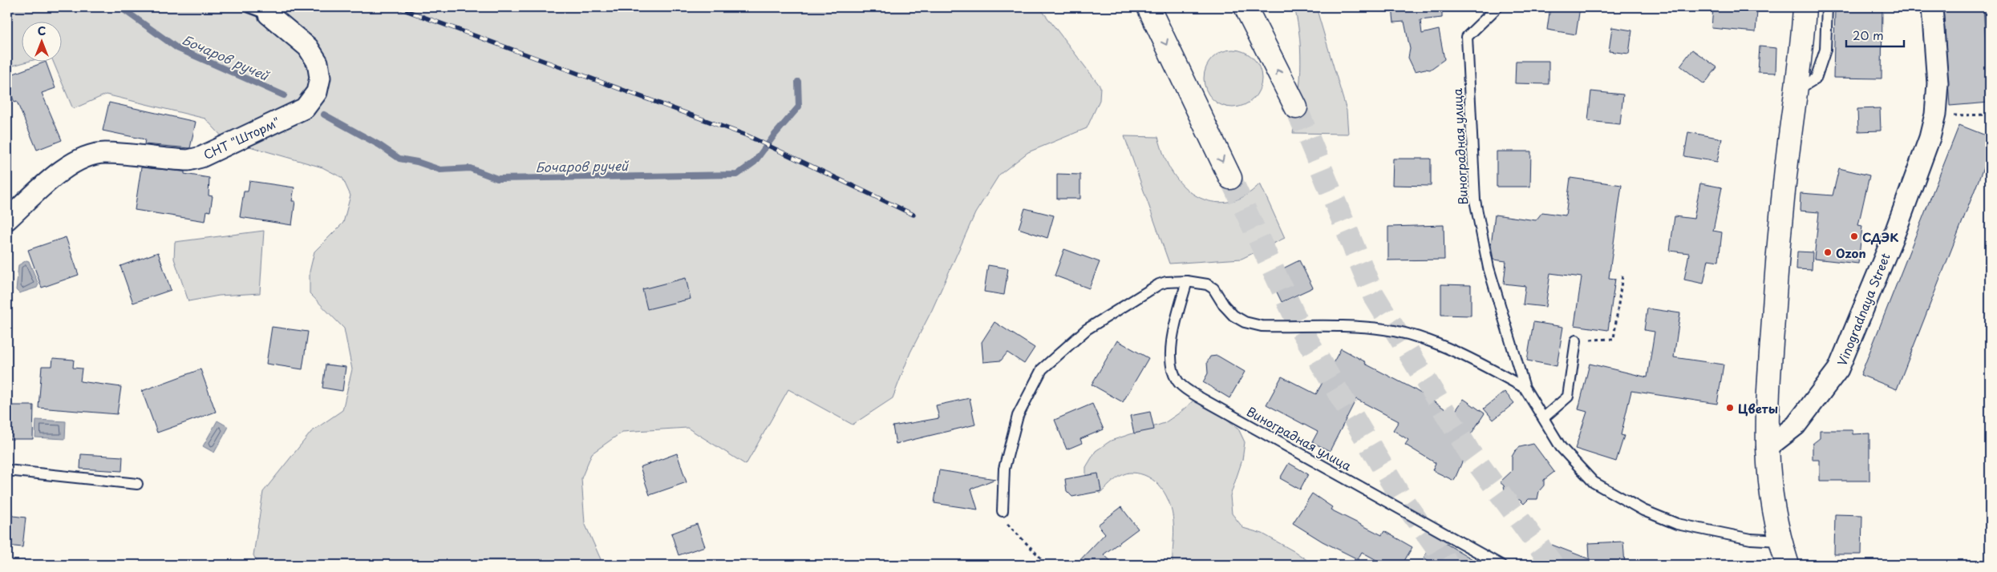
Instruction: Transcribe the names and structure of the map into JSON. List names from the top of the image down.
{
  "streets": {
    "street": ["СНТ \"Шторм\"", "Vinogradnaya Street"],
    "lane": ["Виноградная улица"]
  },
  "water": ["Бочаров ручей"],
  "places": ["СДЭК", "Ozon", "Цветы"],
  "scale_bar": "20 m",
  "north": "top"
}
